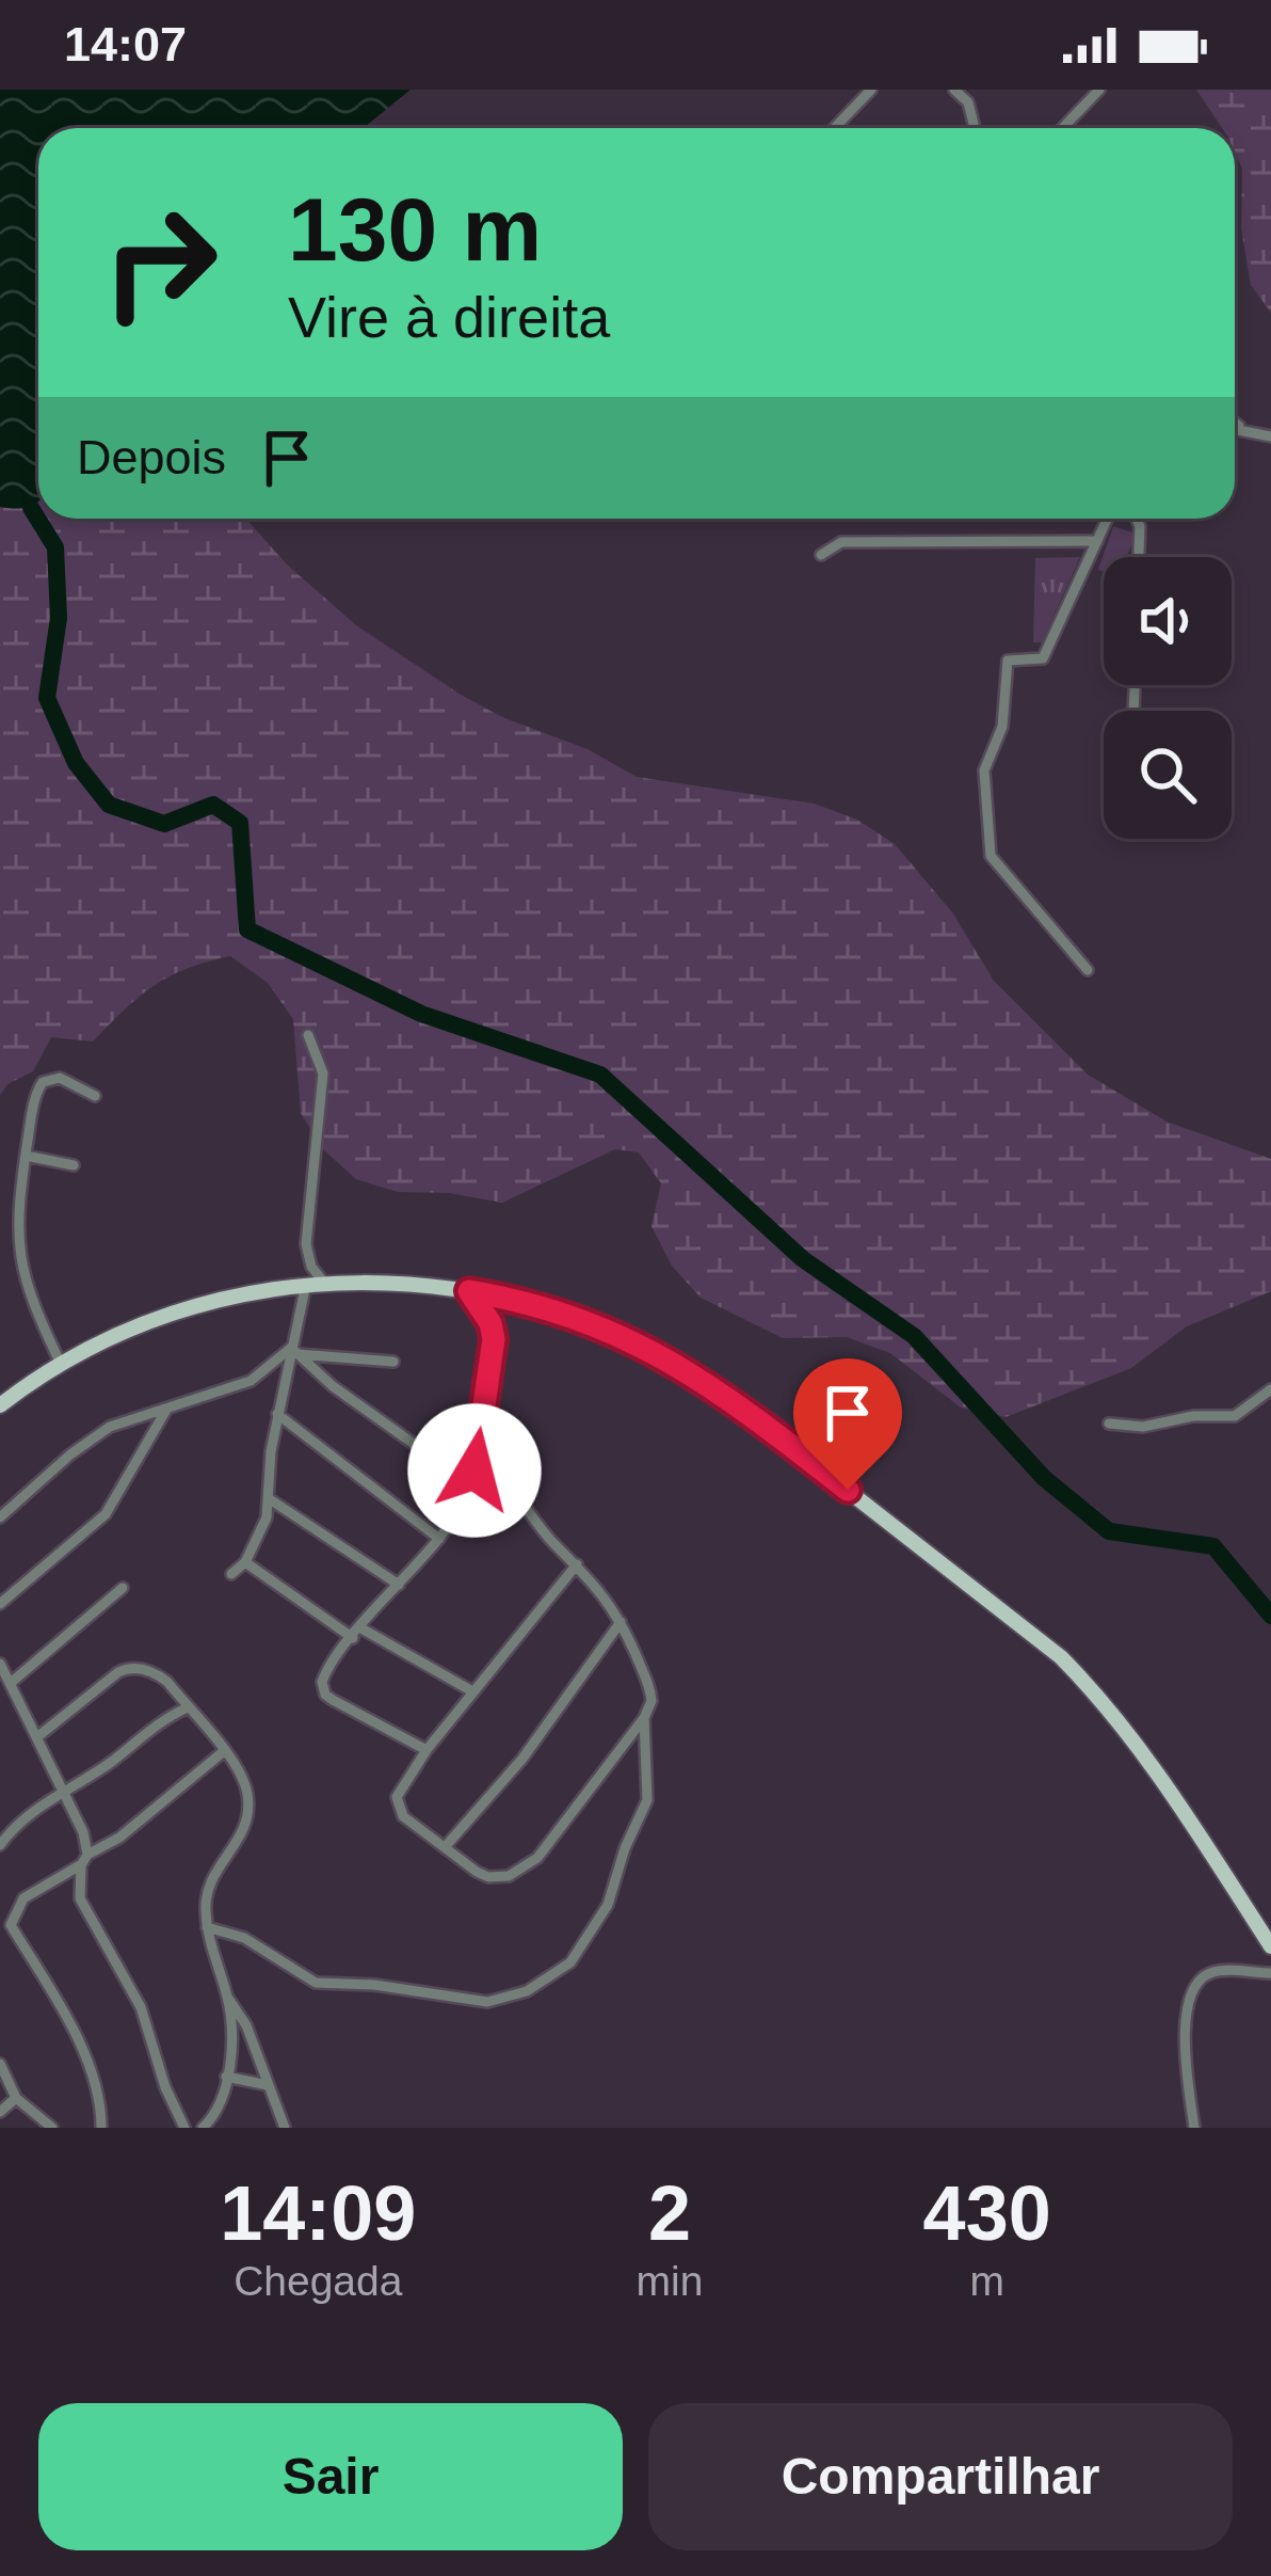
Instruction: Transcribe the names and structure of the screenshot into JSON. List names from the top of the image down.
{
  "page": {
    "status": "14:07",
    "turn": ["130 m", "Vire à direita"],
    "then": "Depois",
    "eta": [
      "14:09",
      "Chegada",
      "2",
      "min",
      "430",
      "m"
    ],
    "buttons": ["Sair", "Compartilhar"]
  }
}
